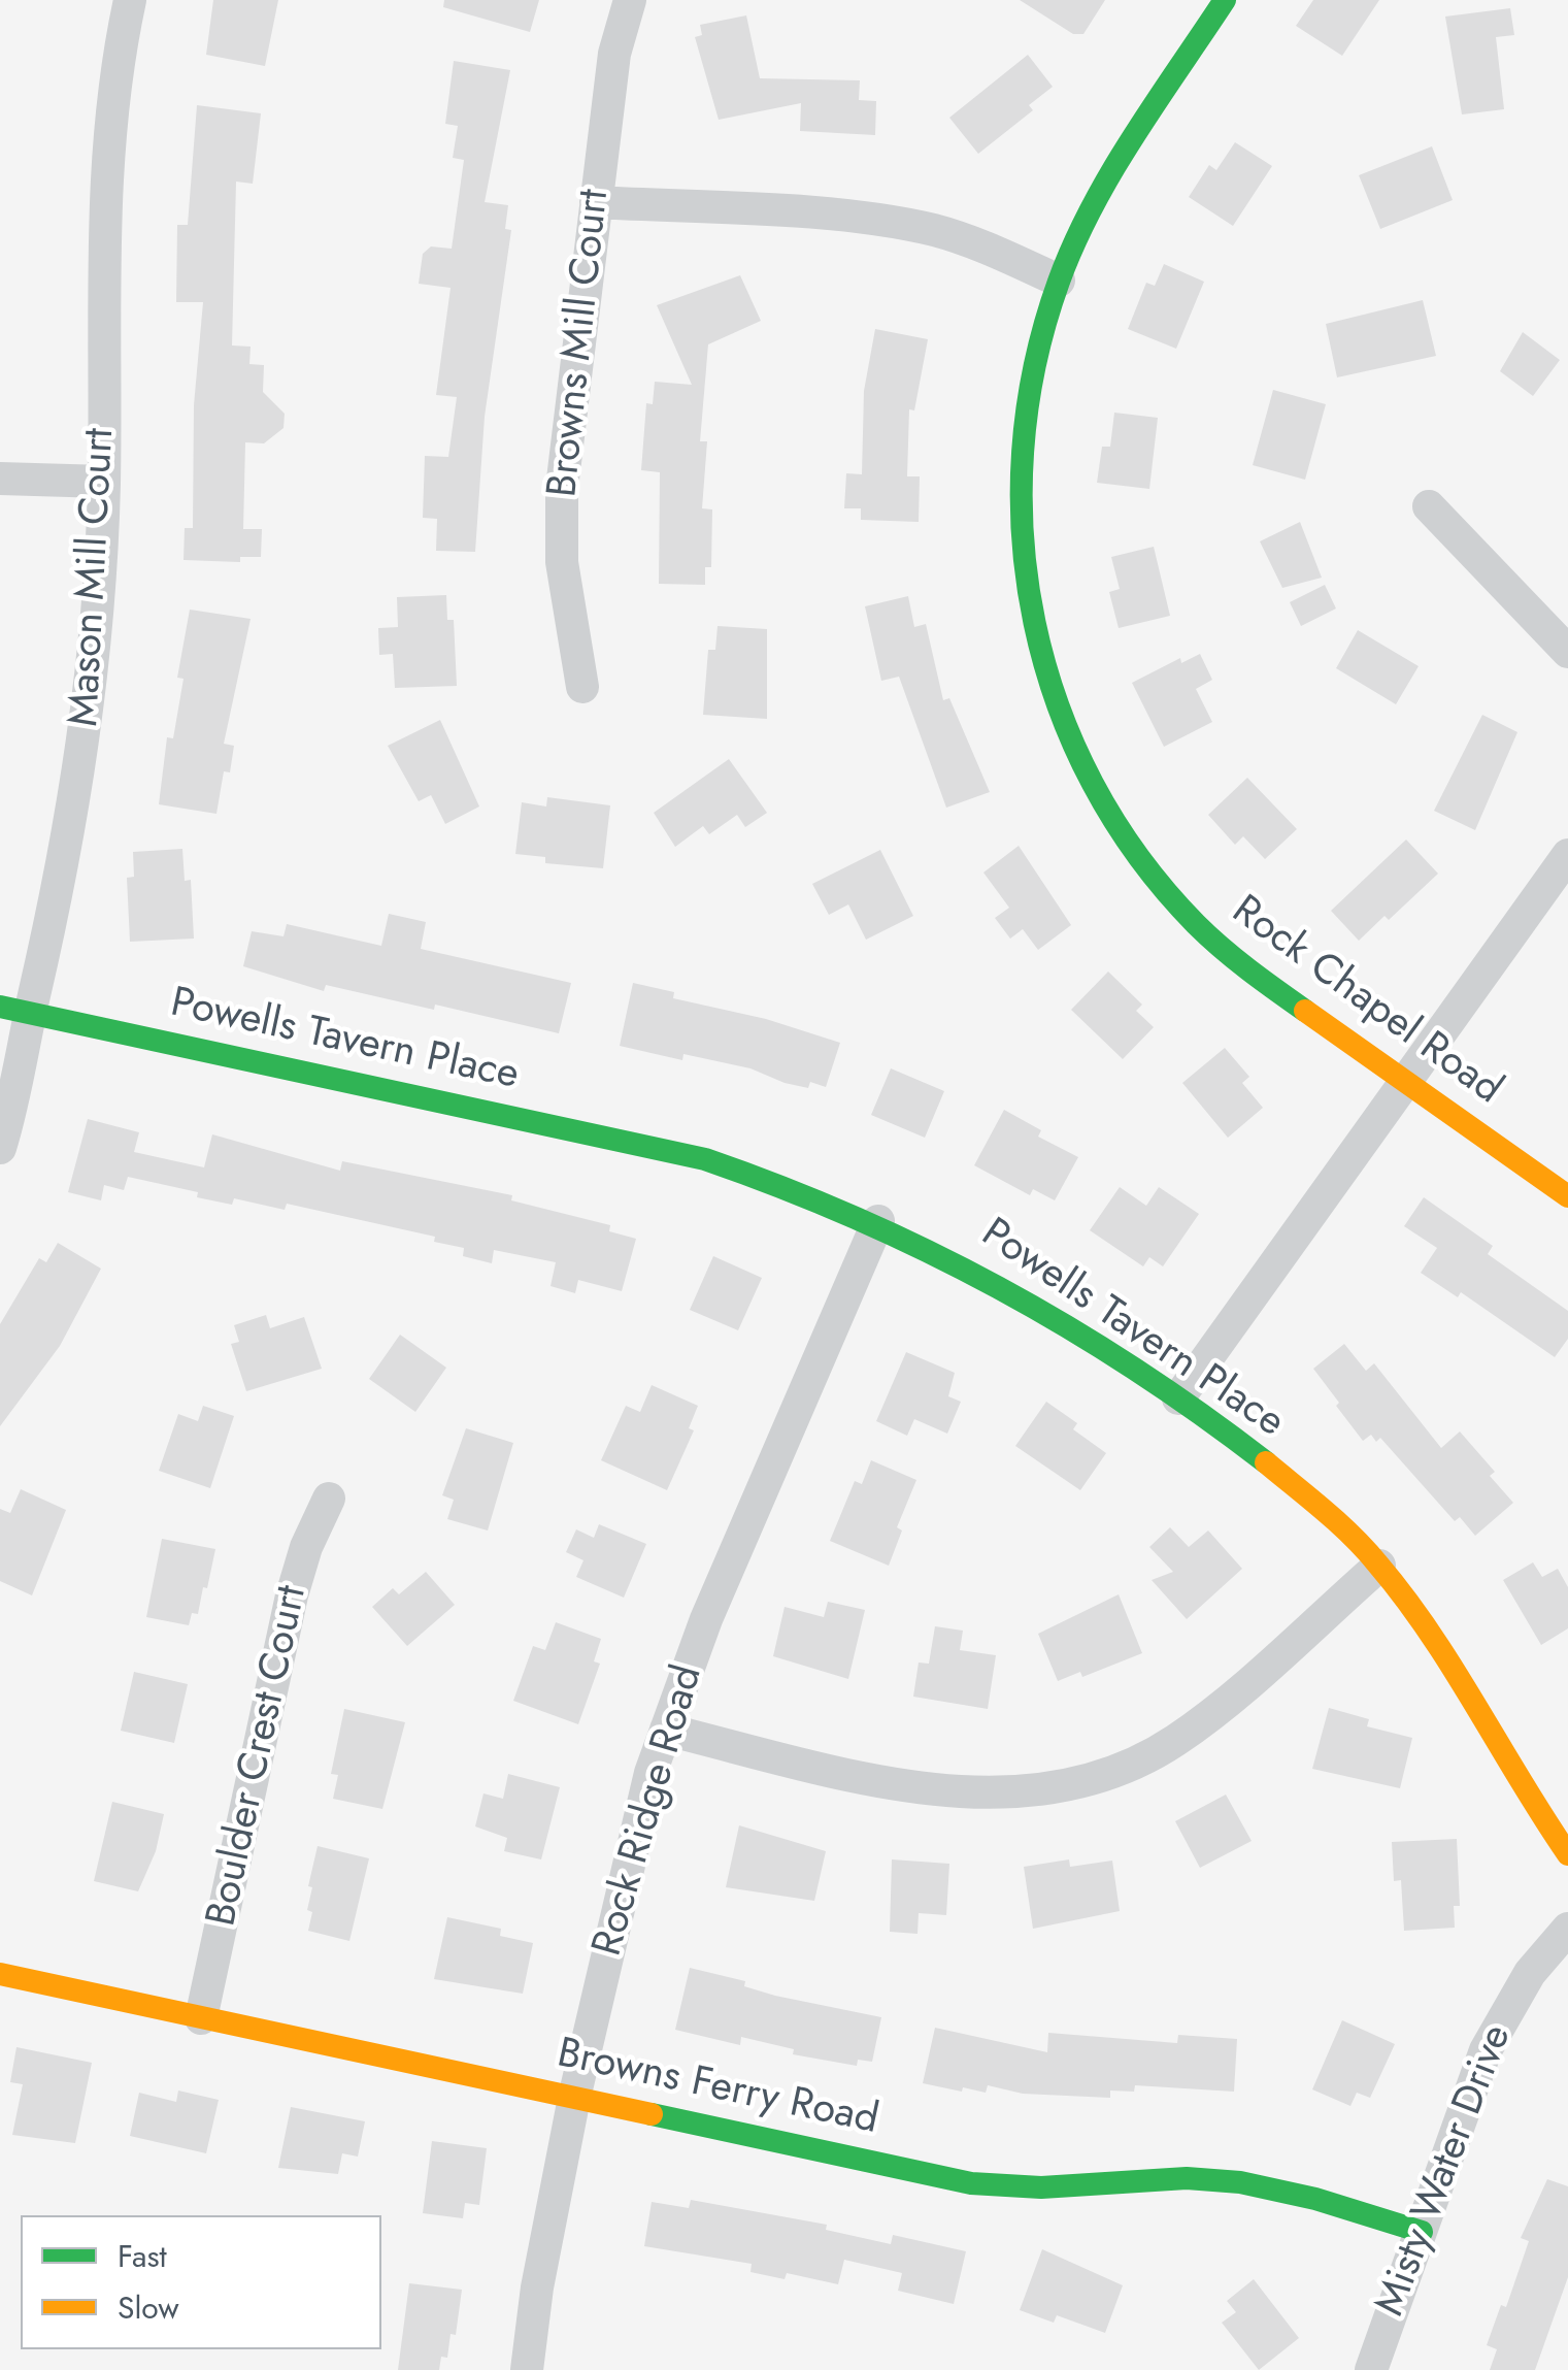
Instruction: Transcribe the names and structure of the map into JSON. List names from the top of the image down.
{
  "streets": {
    "street": [
      "Browns Mill Court",
      "Mason Mill Court",
      "Rock Chapel Road",
      "Powells Tavern Place",
      "Boulder Crest Court",
      "Rock Ridge Road",
      "Browns Ferry Road",
      "Misty Water Drive"
    ]
  },
  "crossings": [
    ["Mason Mill Court", "Powells Tavern Place"],
    ["Powells Tavern Place", "Rock Ridge Road"],
    ["Boulder Crest Court", "Browns Ferry Road"],
    ["Rock Ridge Road", "Browns Ferry Road"],
    ["Browns Ferry Road", "Misty Water Drive"]
  ],
  "legend": ["Fast", "Slow"]
}
